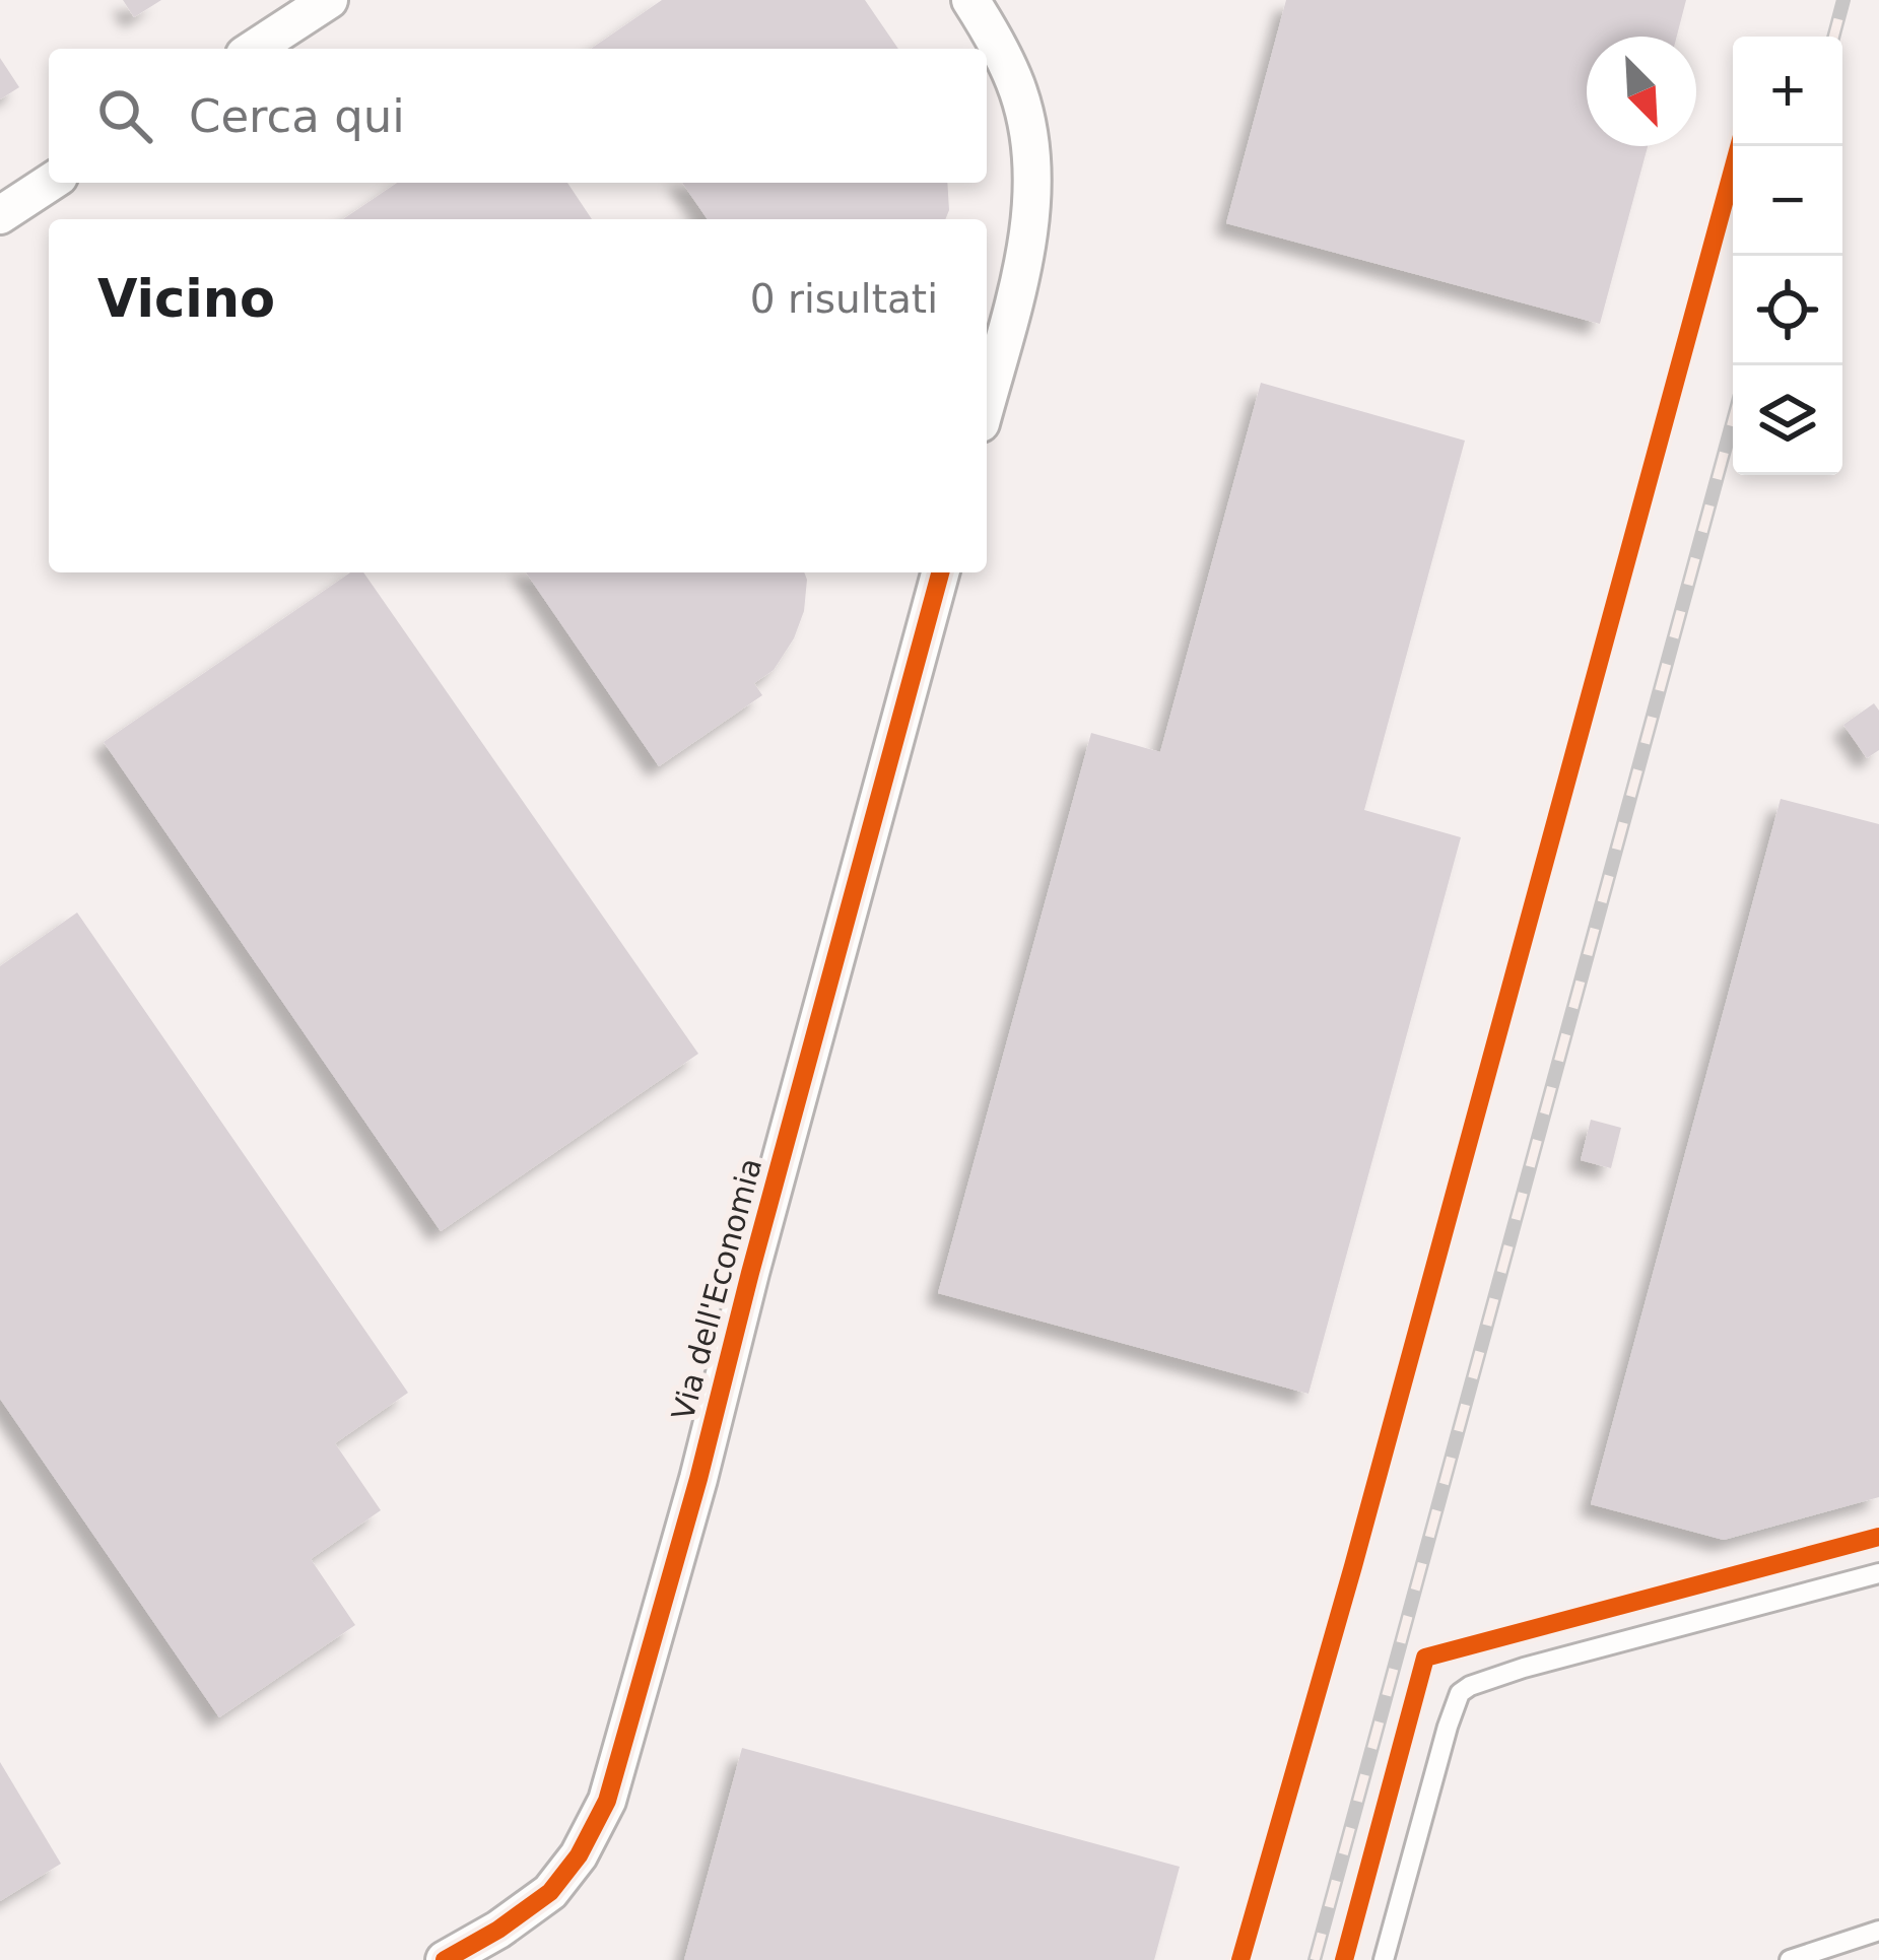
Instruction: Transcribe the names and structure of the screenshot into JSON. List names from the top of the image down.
{
  "streets": {
    "street": ["Via dell'Economia"]
  },
  "north": "bottom right",
  "page": {
    "map_buttons": ["+", "−"],
    "search": "Cerca qui",
    "heading": ["Vicino", "0 risultati"]
  }
}
